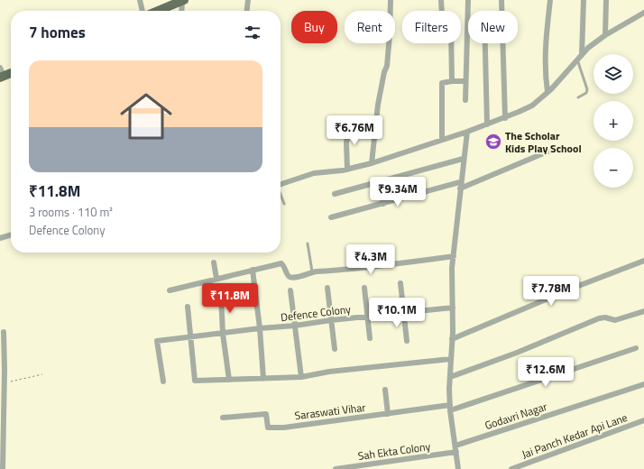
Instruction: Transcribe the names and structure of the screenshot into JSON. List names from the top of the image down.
{
  "streets": {
    "street": [
      "Defence Colony",
      "Saraswati Vihar",
      "Godavri Nagar",
      "Jai Panch Kedar Api Lane",
      "Sah Ekta Colony"
    ]
  },
  "crossings": [
    ["Godavri Nagar", "Sah Ekta Colony"]
  ],
  "places": {
    "school or university": ["The Scholar Kids Play School"]
  },
  "page": {
    "chip": [
      "Buy",
      "Rent",
      "Filters",
      "New"
    ],
    "heading": "7 homes",
    "map_buttons": ["+", "−"],
    "list": [
      {
        "name": "₹11.8M",
        "note": "3 rooms · 110 m² · Defence Colony"
      }
    ],
    "price": [
      "₹6.76M",
      "₹9.34M",
      "₹4.3M",
      "₹7.78M",
      "₹11.8M",
      "₹10.1M",
      "₹12.6M"
    ]
  }
}
